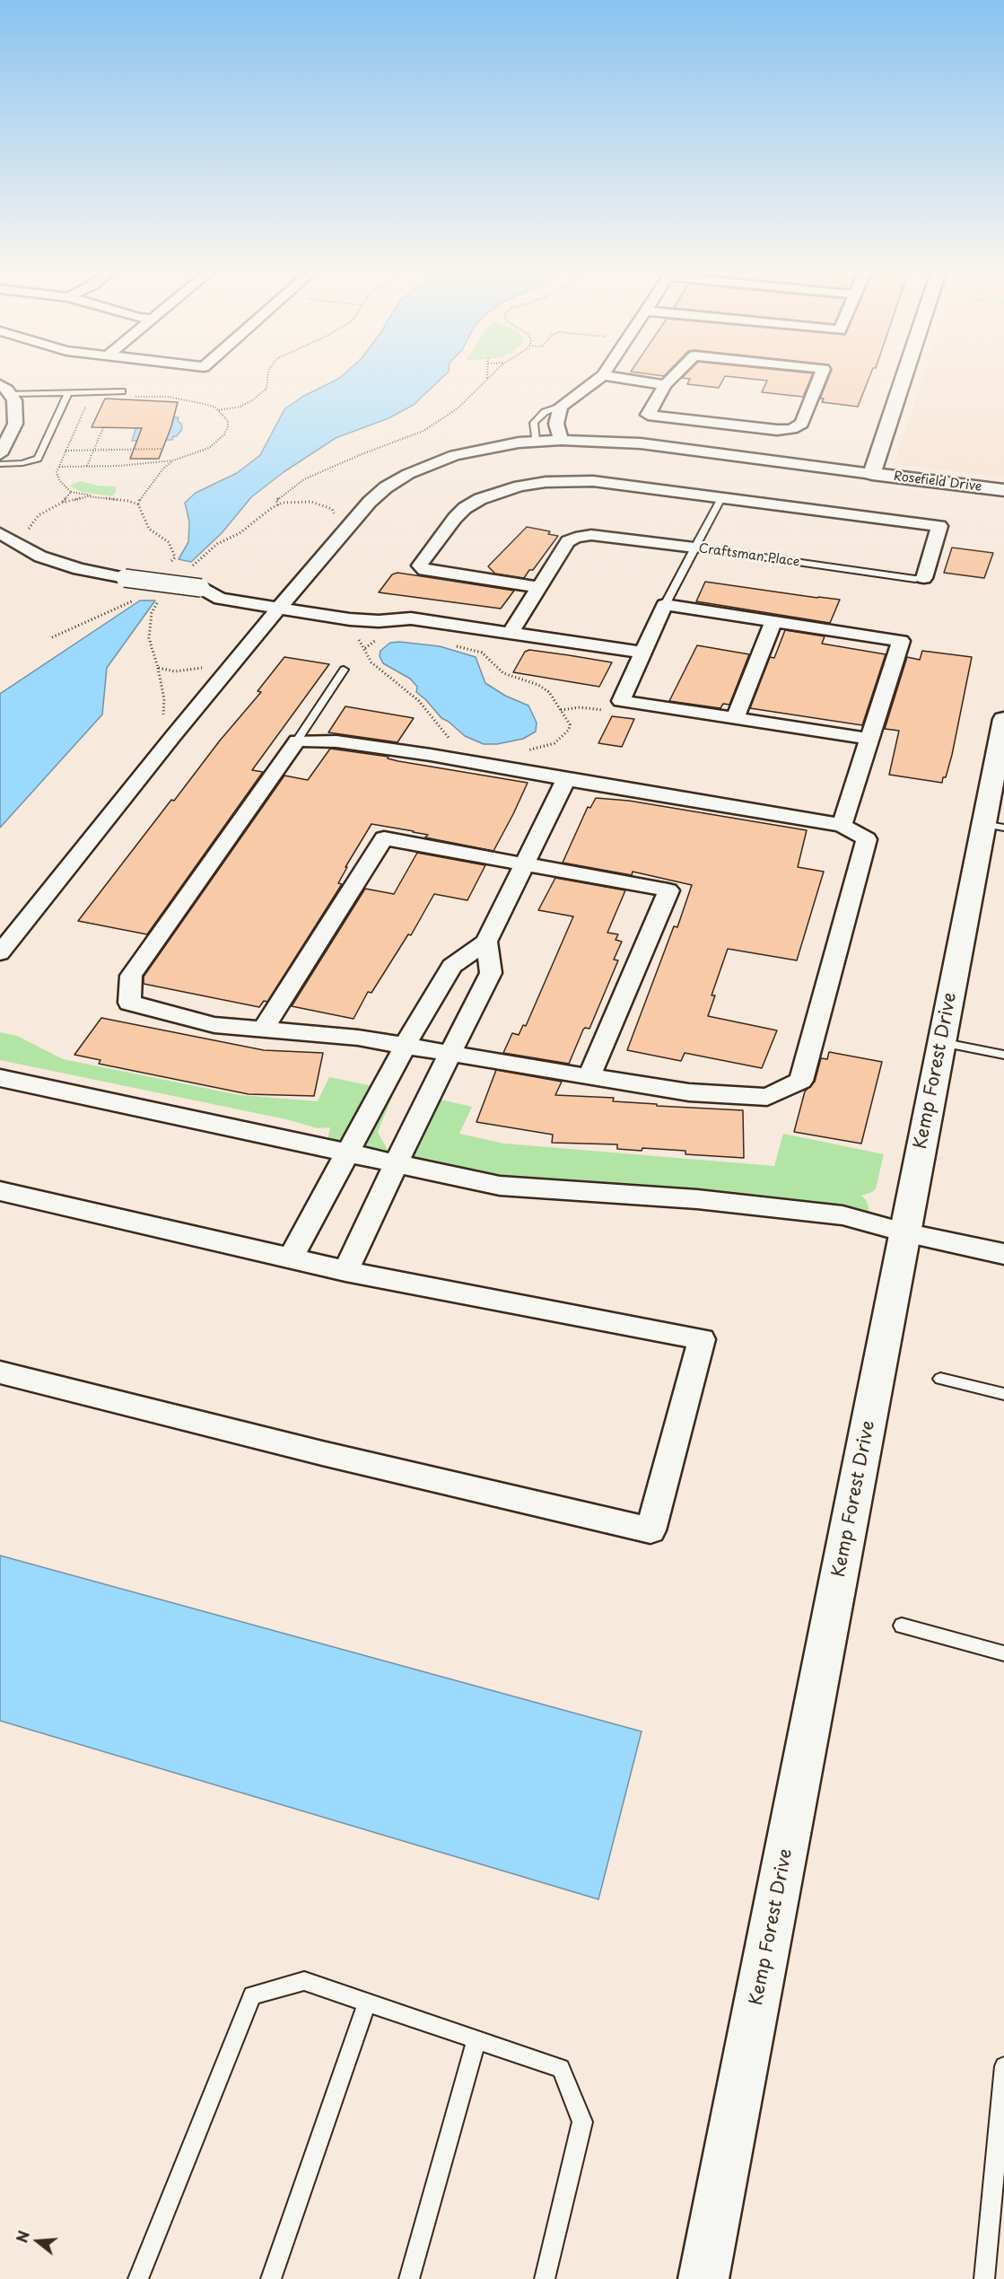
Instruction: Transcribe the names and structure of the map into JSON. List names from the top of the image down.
{
  "streets": {
    "street": ["Rosefield Drive", "Craftsman Place", "Kemp Forest Drive"]
  },
  "north": "left"
}
